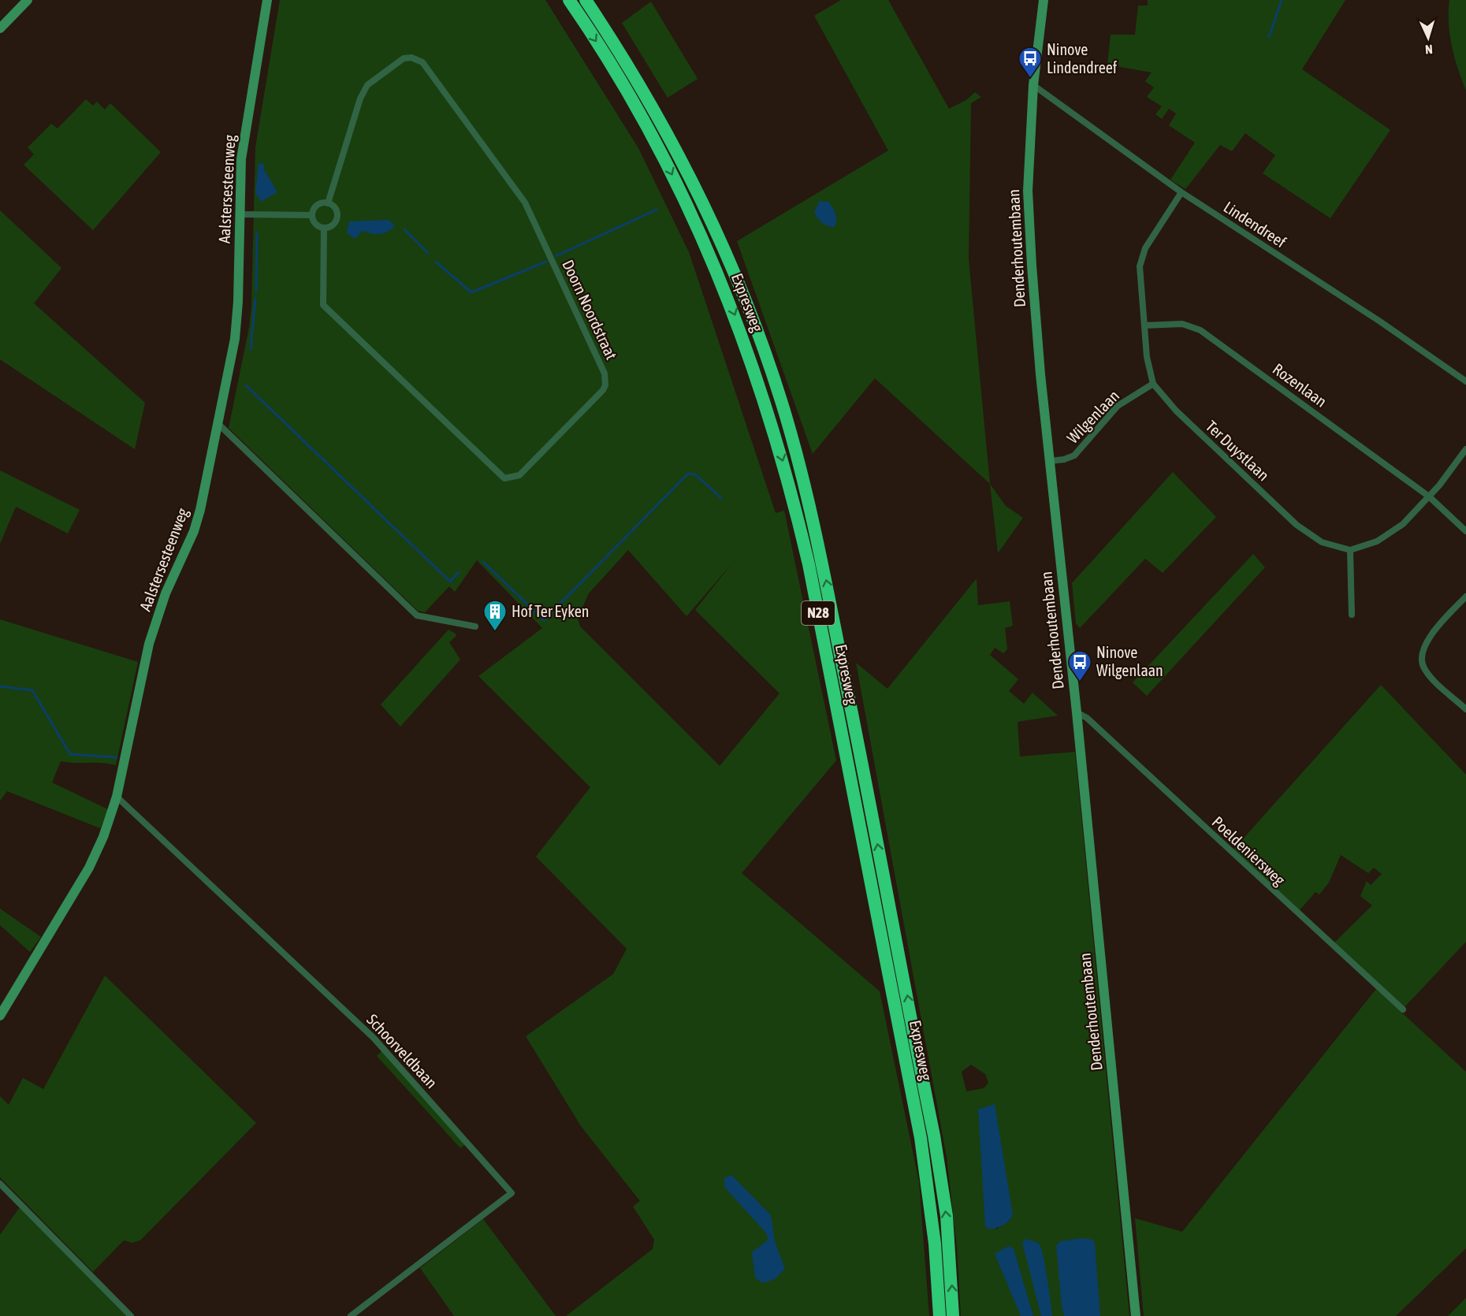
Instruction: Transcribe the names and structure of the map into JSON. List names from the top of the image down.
{
  "streets": {
    "highway": ["Expresweg", "N28"],
    "street": [
      "Aalstersesteenweg",
      "Lindendreef",
      "Denderhoutembaan",
      "Doorn Noordstraat",
      "Rozenlaan",
      "Wilgenlaan",
      "Ter Duystlaan",
      "Poeldeniersweg",
      "Schoorveldbaan"
    ]
  },
  "crossings": [
    ["Aalstersesteenweg", "Schoorveldbaan"],
    ["Lindendreef", "Denderhoutembaan"],
    ["Lindendreef", "Ter Duystlaan"],
    ["Denderhoutembaan", "Wilgenlaan"],
    ["Denderhoutembaan", "Poeldeniersweg"],
    ["Rozenlaan", "Ter Duystlaan"],
    ["Wilgenlaan", "Ter Duystlaan"]
  ],
  "places": {
    "bus stop": ["Ninove Lindendreef", "Ninove Wilgenlaan"],
    "building": ["Hof Ter Eyken"]
  },
  "north": "bottom"
}
